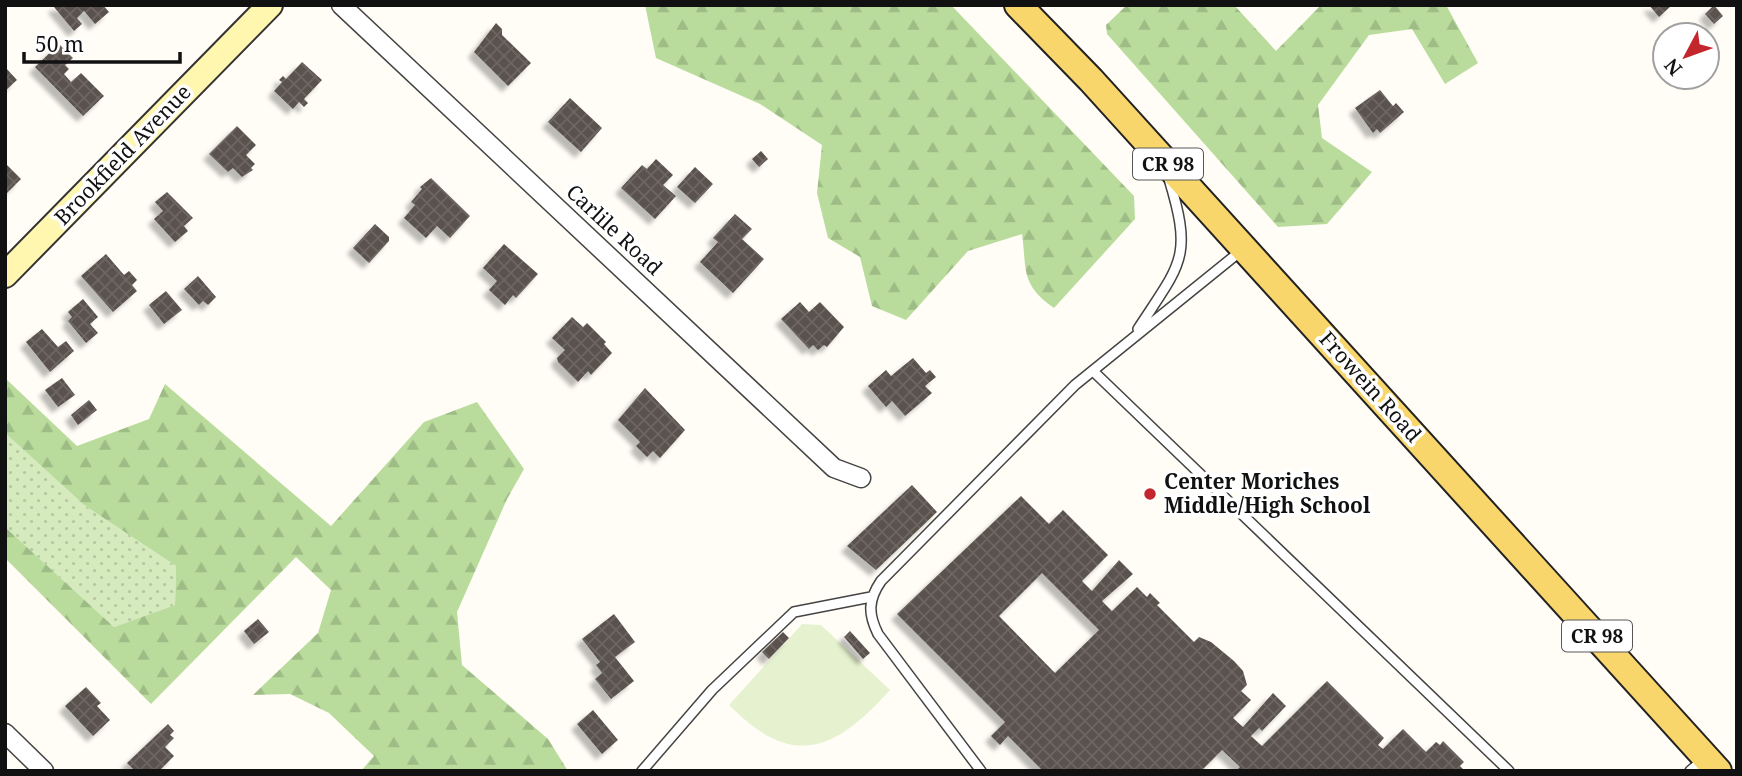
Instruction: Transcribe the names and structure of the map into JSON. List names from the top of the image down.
{
  "streets": {
    "main road": ["Brookfield Avenue", "CR 98", "Frowein Road"],
    "street": ["Carlile Road"]
  },
  "places": ["Center Moriches Middle/High School"],
  "scale_bar": "50 m",
  "north": "bottom left"
}
